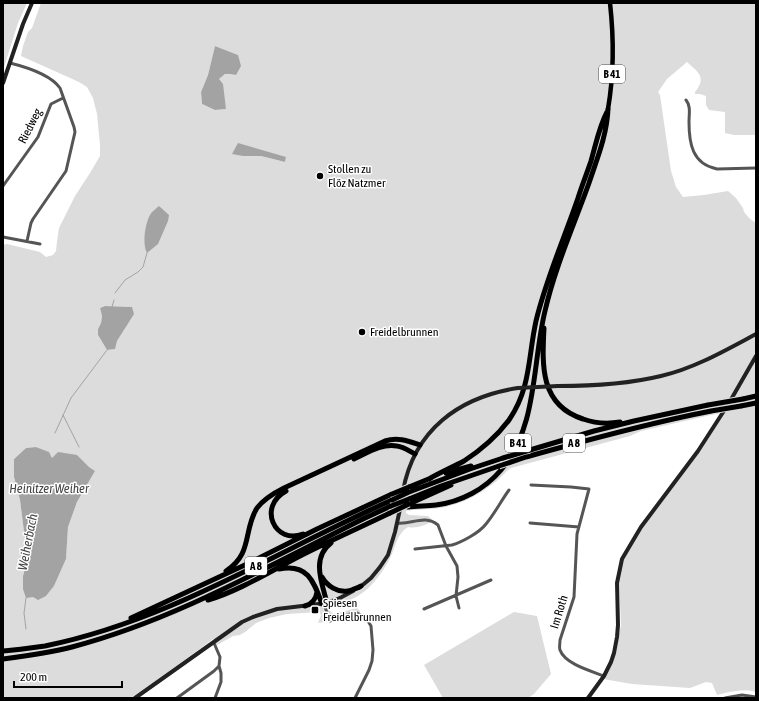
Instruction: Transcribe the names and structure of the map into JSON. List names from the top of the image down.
{
  "streets": {
    "highway": ["B 41", "A 8"],
    "street": ["Riedweg", "Im Roth"]
  },
  "crossings": [
    ["B 41", "A 8"]
  ],
  "water": ["Heinitzer Weiher", "Weiherbach"],
  "places": {
    "other": ["Stollen zu Flöz Natzmer", "Freidelbrunnen"],
    "transit": ["Spiesen Freidelbrunnen"]
  },
  "scale_bar": "200 m"
}
